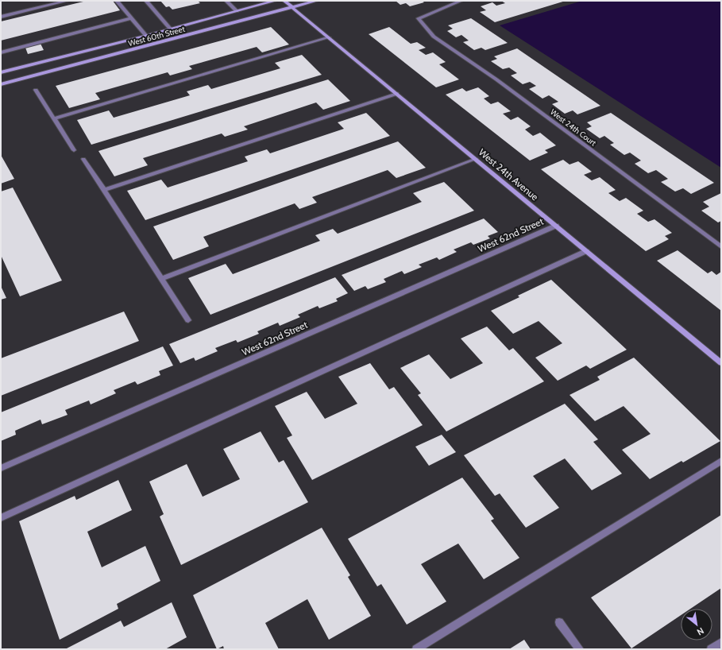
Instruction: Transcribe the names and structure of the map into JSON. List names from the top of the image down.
{
  "streets": {
    "street": [
      "West 60th Street",
      "West 24th Court",
      "West 24th Avenue",
      "West 62nd Street"
    ]
  },
  "crossings": [
    ["West 60th Street", "West 24th Avenue"],
    ["West 24th Avenue", "West 62nd Street"]
  ],
  "north": "bottom right"
}
